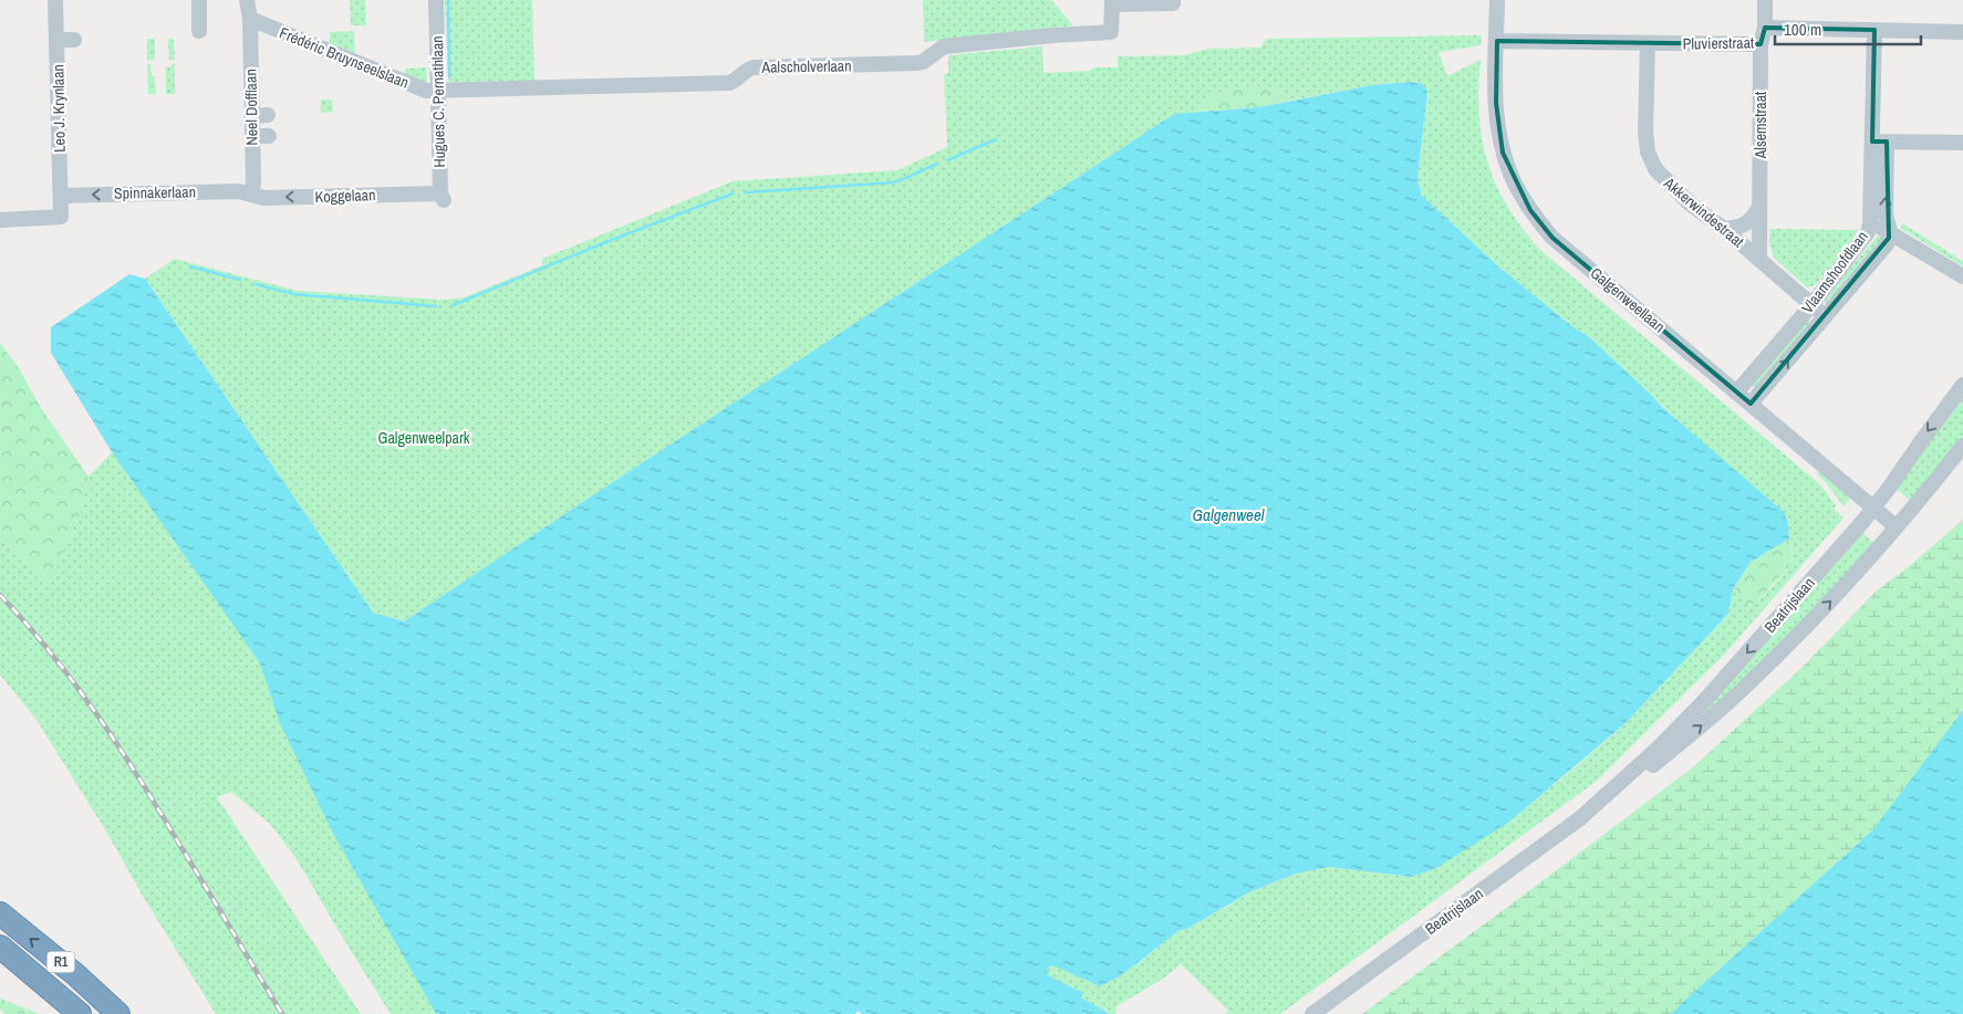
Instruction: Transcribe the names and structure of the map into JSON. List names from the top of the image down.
{
  "streets": {
    "highway": ["R1"],
    "street": [
      "Pluvierstraat",
      "Frédéric Bruynseelslaan",
      "Aalscholverlaan",
      "Hugues C. Pernathlaan",
      "Neel Dofflaan",
      "Leo J. Krynlaan",
      "Alsemstraat",
      "Spinnakerlaan",
      "Koggelaan",
      "Akkerwindestraat",
      "Vlaamshoofdlaan",
      "Galgenweellaan",
      "Beatrijslaan"
    ]
  },
  "crossings": [
    ["Pluvierstraat", "Alsemstraat"],
    ["Pluvierstraat", "Akkerwindestraat"],
    ["Pluvierstraat", "Vlaamshoofdlaan"],
    ["Pluvierstraat", "Galgenweellaan"],
    ["Frédéric Bruynseelslaan", "Aalscholverlaan"],
    ["Frédéric Bruynseelslaan", "Hugues C. Pernathlaan"],
    ["Frédéric Bruynseelslaan", "Neel Dofflaan"],
    ["Aalscholverlaan", "Hugues C. Pernathlaan"],
    ["Hugues C. Pernathlaan", "Koggelaan"],
    ["Neel Dofflaan", "Spinnakerlaan"],
    ["Neel Dofflaan", "Koggelaan"],
    ["Leo J. Krynlaan", "Spinnakerlaan"],
    ["Alsemstraat", "Akkerwindestraat"],
    ["Spinnakerlaan", "Koggelaan"],
    ["Akkerwindestraat", "Vlaamshoofdlaan"],
    ["Vlaamshoofdlaan", "Galgenweellaan"],
    ["Galgenweellaan", "Beatrijslaan"]
  ],
  "one_way": ["Spinnakerlaan", "Koggelaan"],
  "water": ["Galgenweel"],
  "parks": ["Galgenweelpark"],
  "scale_bar": "100 m"
}
